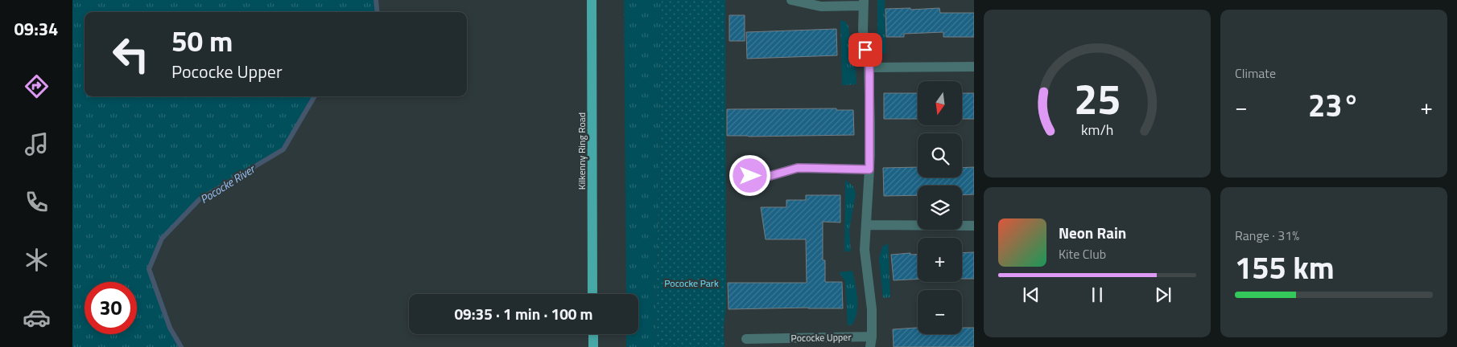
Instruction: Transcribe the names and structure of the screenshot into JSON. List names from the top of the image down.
{
  "streets": {
    "main road": ["Kilkenny Ring Road"],
    "street": ["Pococke Upper"]
  },
  "water": ["Pococke River"],
  "parks": ["Pococke Park"],
  "north": "bottom",
  "page": {
    "tabs": "09:34",
    "tile": [
      "Climate",
      ["Range · 31%", "155 km"]
    ],
    "turn": ["50 m", "Pococke Upper"],
    "map_buttons": ["+", "−"],
    "heat": ["−", "23°", "+"],
    "song": ["Neon Rain", "Kite Club"],
    "limit": "30",
    "trip": "09:35 · 1 min · 100 m",
    "gauge": ["25", "km/h"]
  }
}
